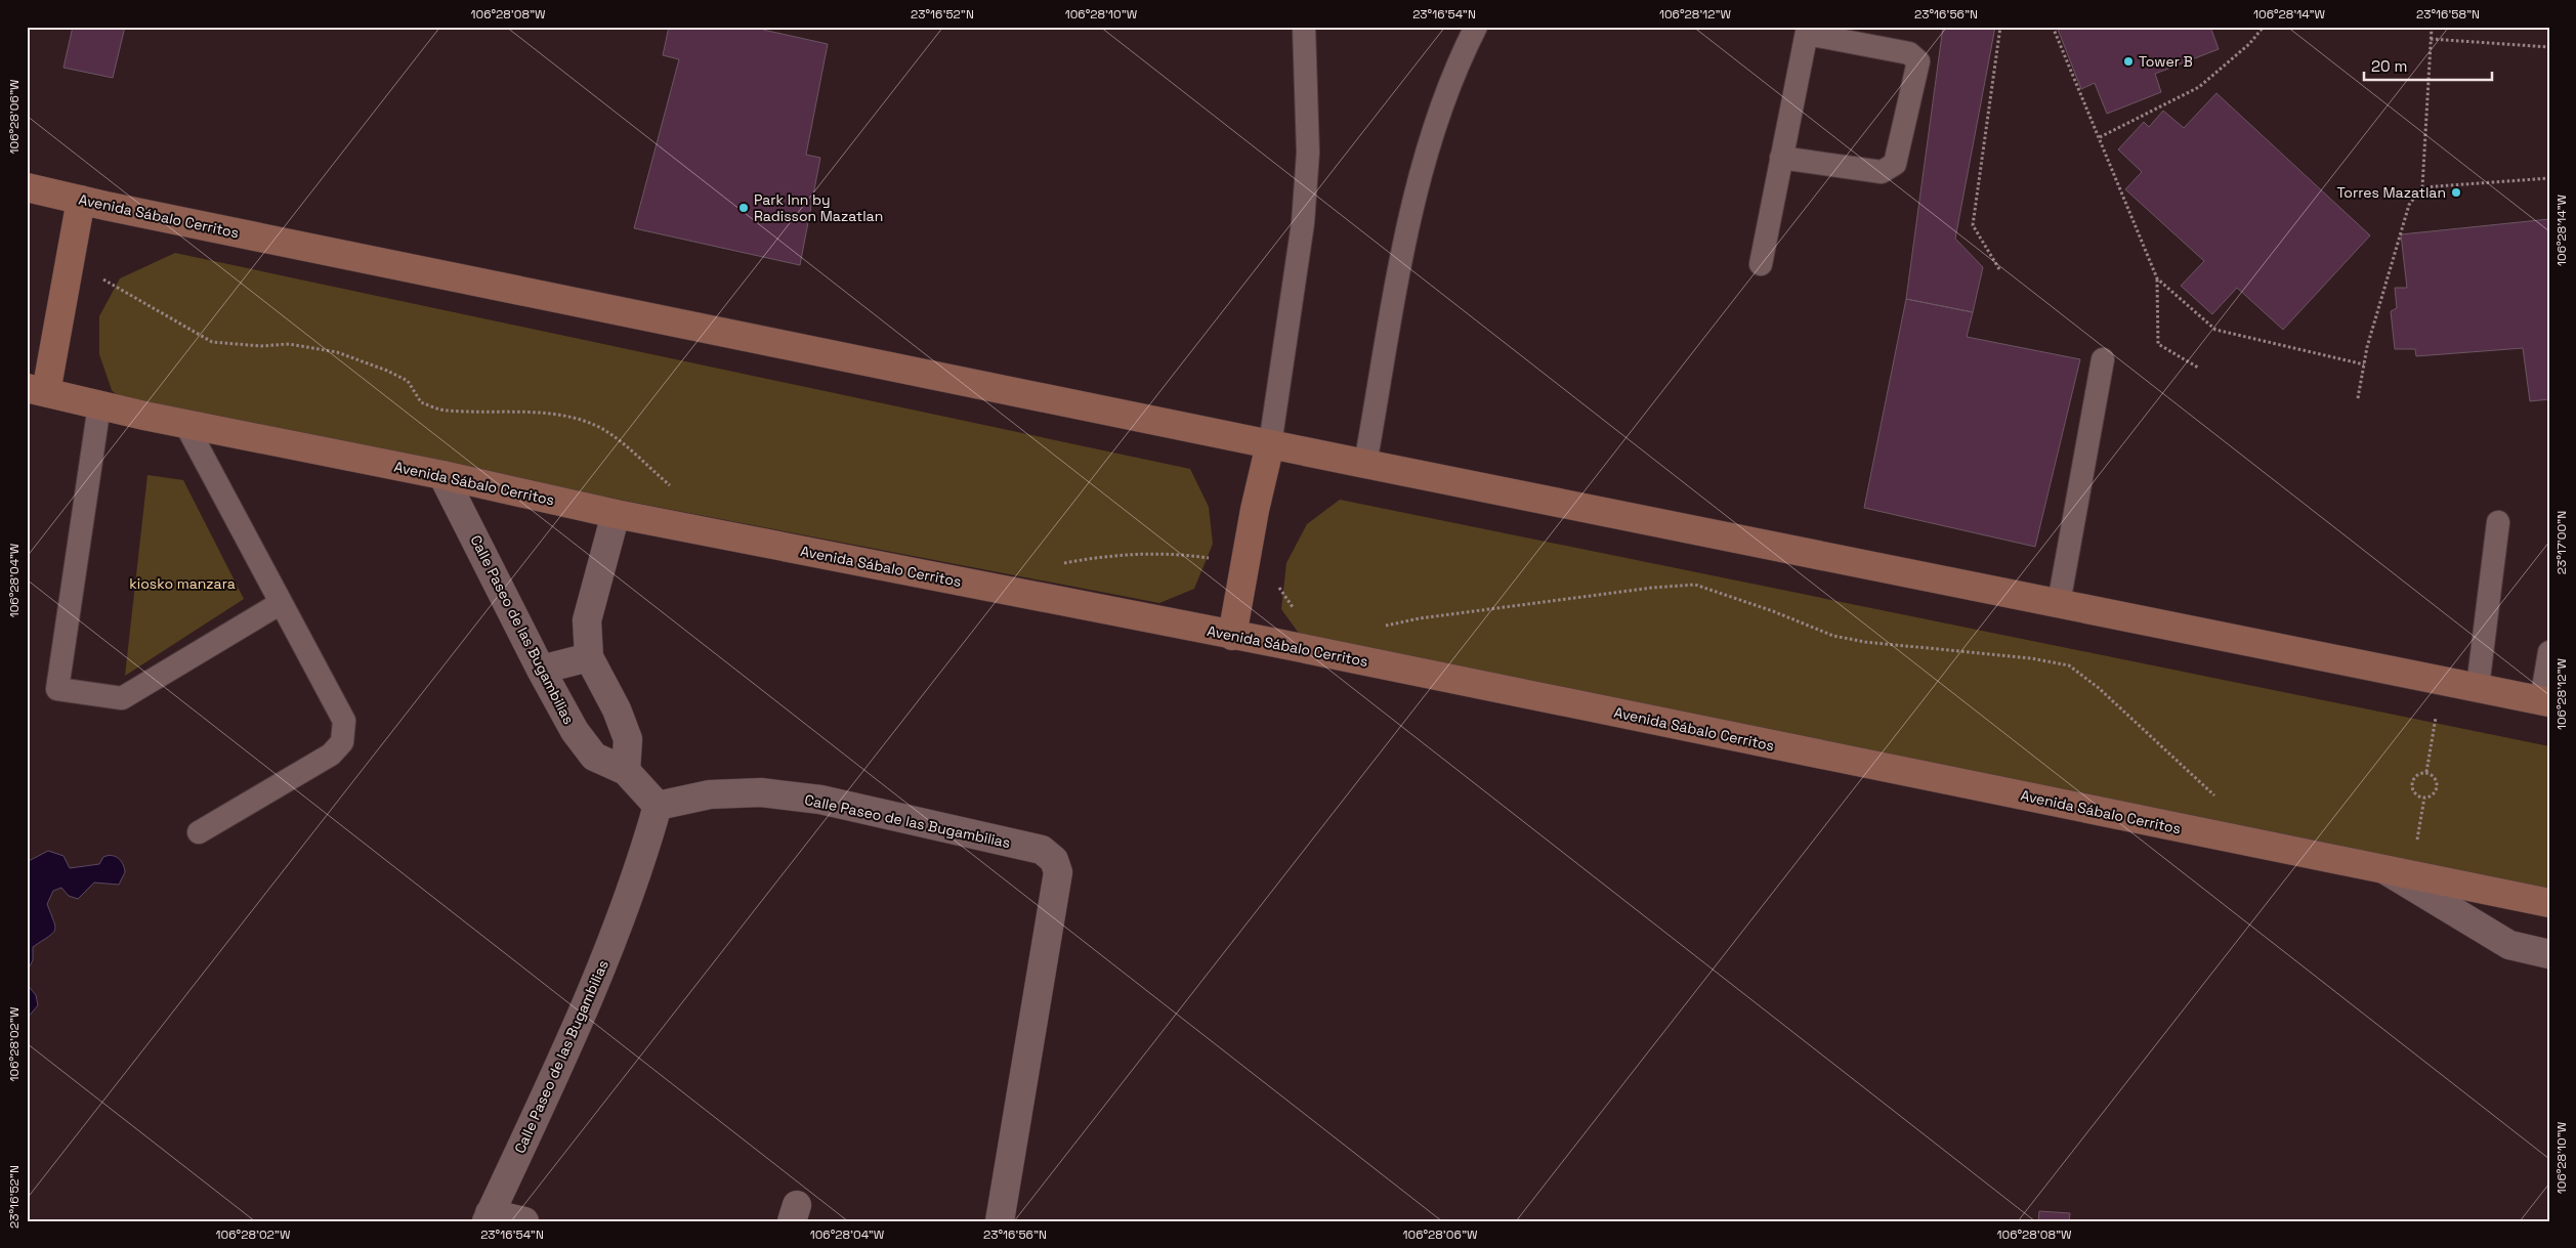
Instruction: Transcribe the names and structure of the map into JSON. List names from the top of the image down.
{
  "streets": {
    "main road": ["Avenida Sábalo Cerritos"],
    "street": ["Calle Paseo de las Bugambilias"]
  },
  "crossings": [
    ["Avenida Sábalo Cerritos", "Calle Paseo de las Bugambilias"]
  ],
  "parks": ["kiosko manzara"],
  "places": ["Tower B", "Torres Mazatlan", "Park Inn by Radisson Mazatlan"],
  "scale_bar": "20 m",
  "coordinates": [
    "106°28'08\"W",
    "23°16'52\"N",
    "106°28'10\"W",
    "23°16'54\"N",
    "106°28'12\"W",
    "23°16'56\"N",
    "106°28'14\"W",
    "23°16'58\"N",
    "106°28'06\"W",
    "23°17'00\"N",
    "106°28'04\"W",
    "106°28'02\"W"
  ]
}
